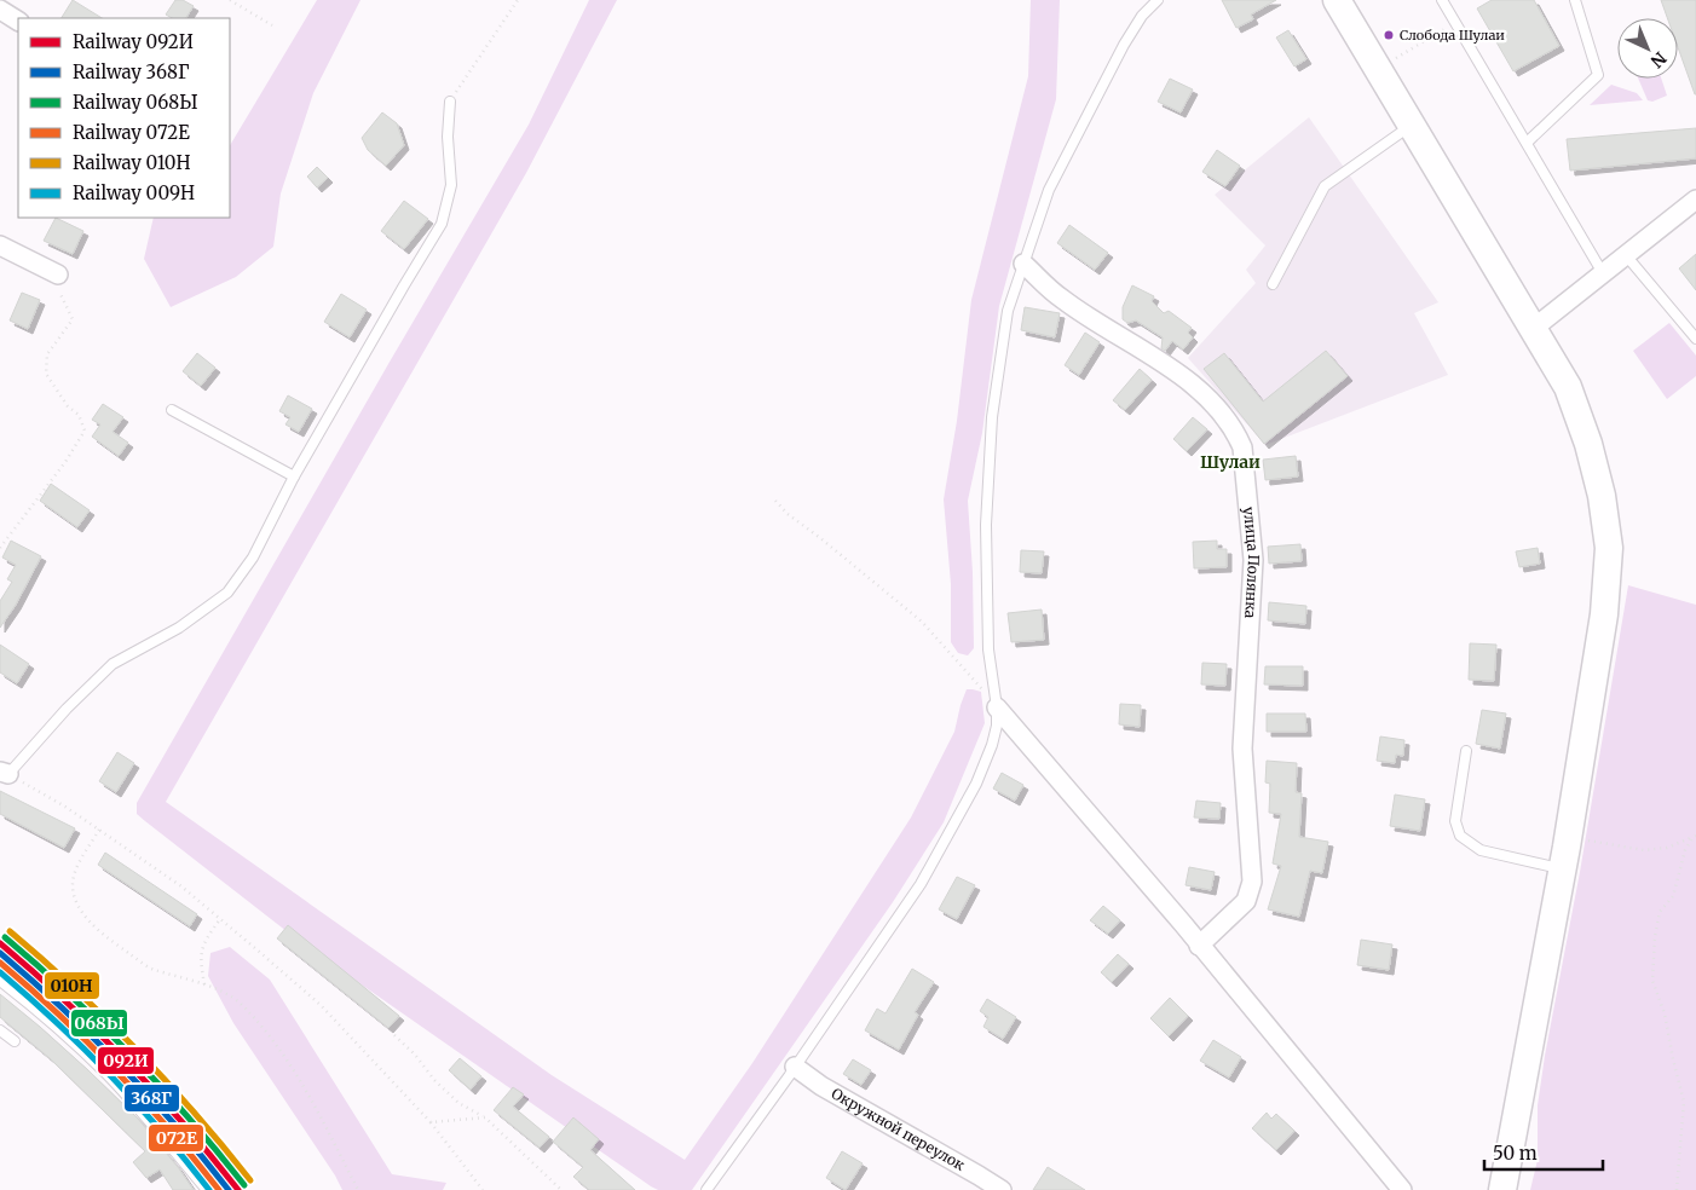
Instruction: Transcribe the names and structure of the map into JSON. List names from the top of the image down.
{
  "streets": {
    "street": ["улица Полянка", "Окружной переулок"]
  },
  "districts": ["Шулаи"],
  "places": ["Слобода Шулаи"],
  "lines": [
    "rail line 010Н",
    "rail line 068Ы",
    "rail line 092И",
    "rail line 368Г",
    "rail line 072Е",
    "rail line 009Н"
  ],
  "legend": [
    "Railway 092И",
    "Railway 368Г",
    "Railway 068Ы",
    "Railway 072Е",
    "Railway 010Н",
    "Railway 009Н"
  ],
  "scale_bar": "50 m",
  "north": "bottom right"
}
